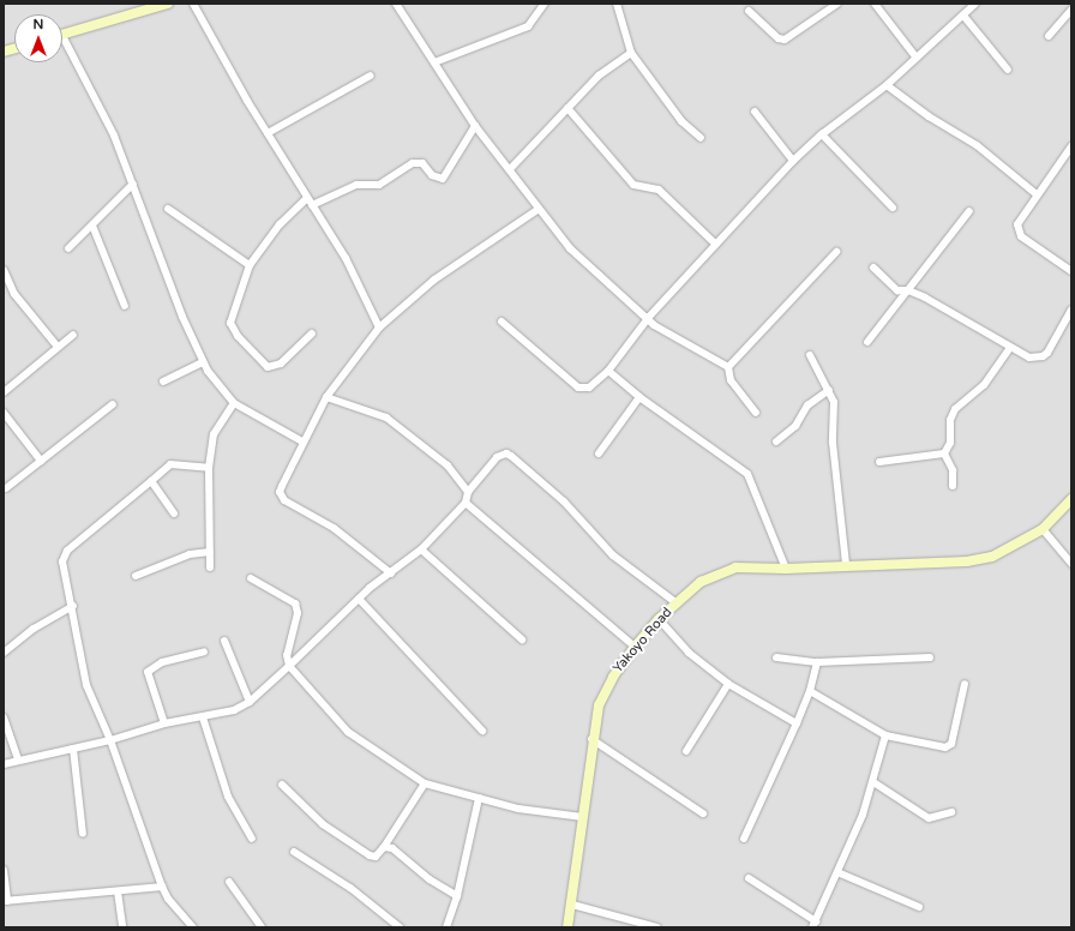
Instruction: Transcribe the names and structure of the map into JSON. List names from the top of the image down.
{
  "streets": {
    "main road": ["Yakoyo Road"]
  },
  "north": "top"
}
